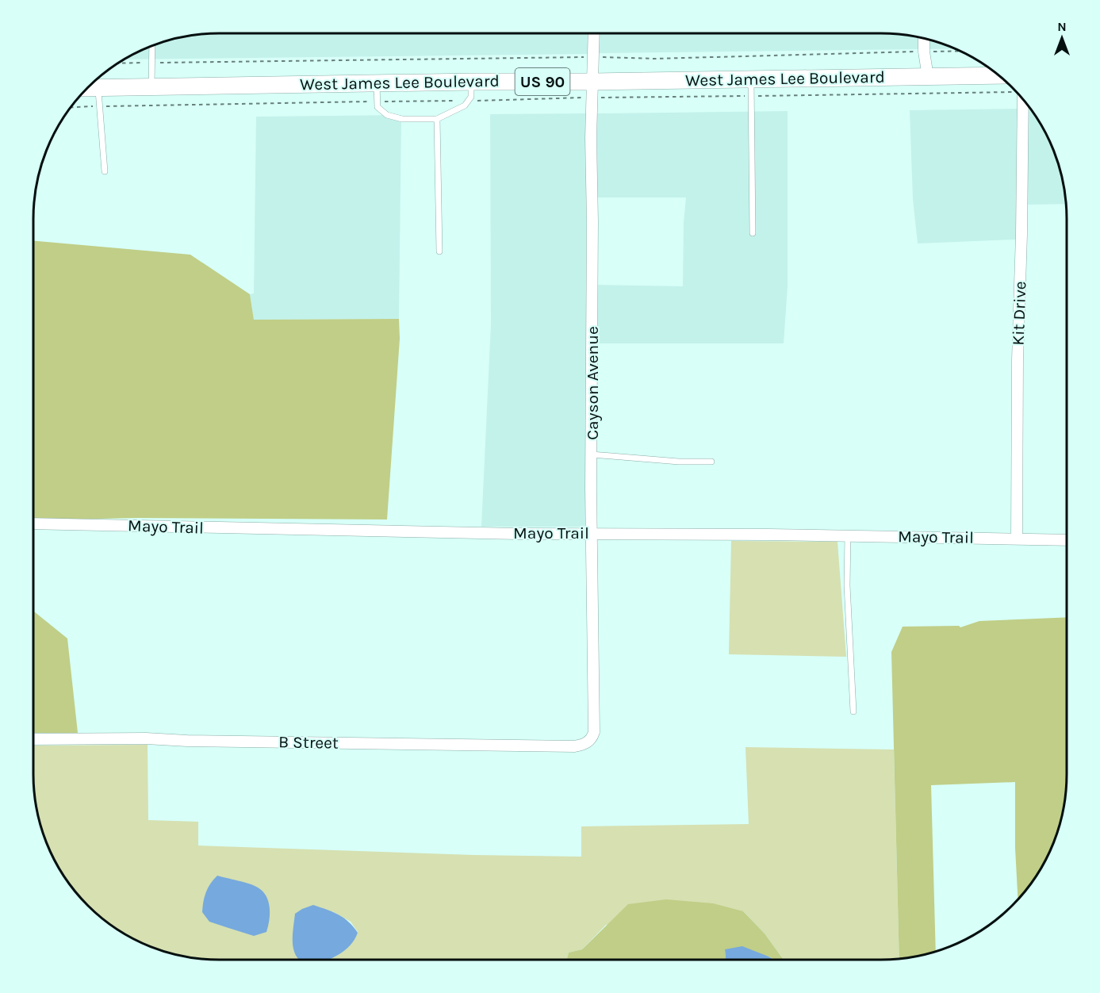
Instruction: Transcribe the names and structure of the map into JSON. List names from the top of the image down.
{
  "streets": {
    "main road": ["West James Lee Boulevard", "US 90"],
    "street": [
      "Kit Drive",
      "Cayson Avenue",
      "Mayo Trail",
      "B Street"
    ]
  },
  "crossings": [
    ["West James Lee Boulevard", "Cayson Avenue"],
    ["Kit Drive", "Mayo Trail"],
    ["Cayson Avenue", "Mayo Trail"],
    ["Cayson Avenue", "B Street"]
  ],
  "north": "top"
}
